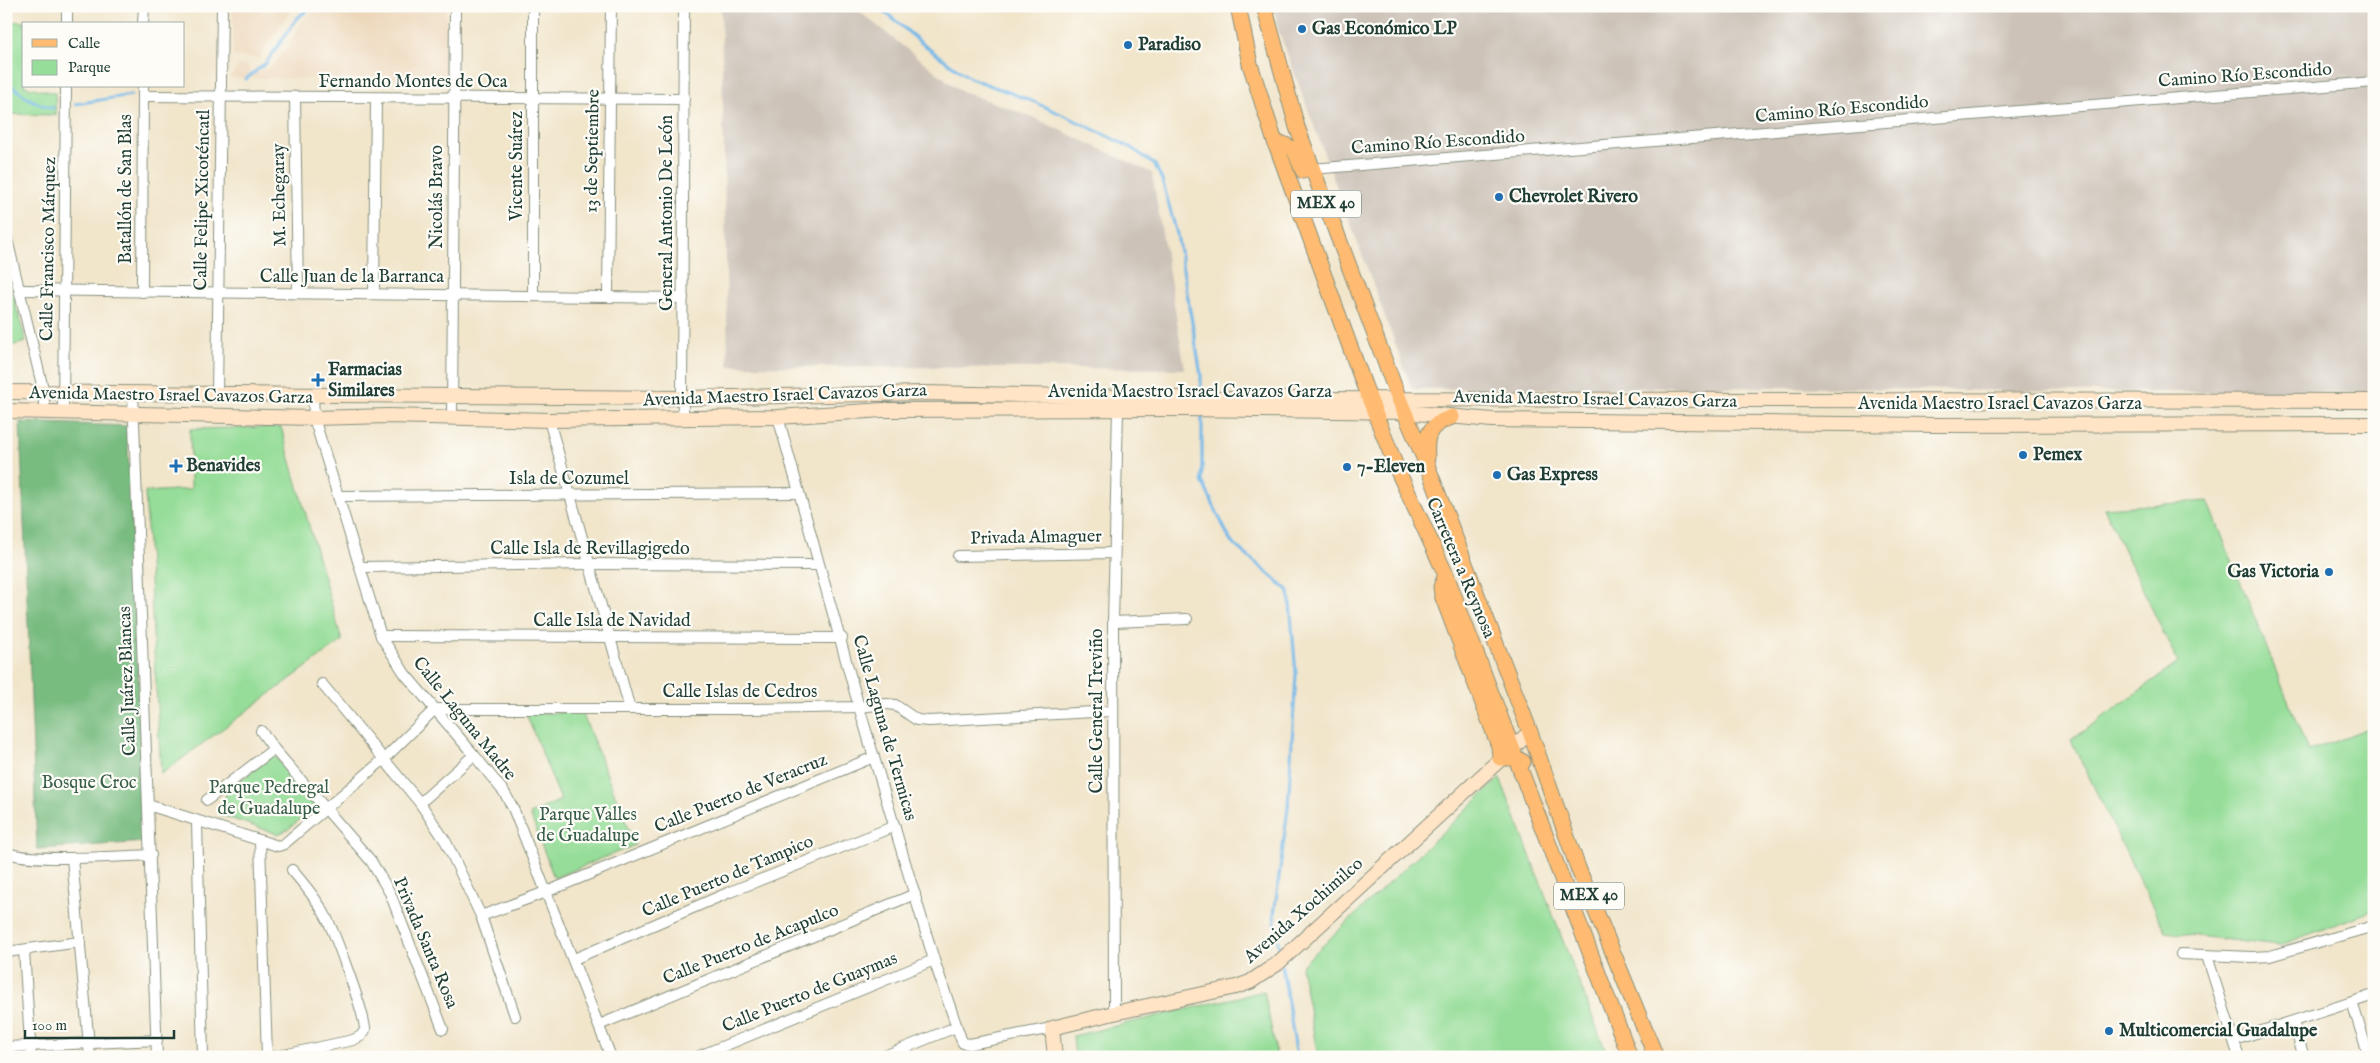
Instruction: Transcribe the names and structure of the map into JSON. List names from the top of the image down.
{
  "streets": {
    "main road": [
      "MEX 40",
      "Avenida Maestro Israel Cavazos Garza",
      "Carretera a Reynosa",
      "Avenida Xochimilco"
    ],
    "street": [
      "Camino Río Escondido",
      "Fernando Montes de Oca",
      "13 de Septiembre",
      "Vicente Suárez",
      "Batallón de San Blas",
      "M. Echegaray",
      "Nicolás Bravo",
      "Calle Felipe Xicoténcatl",
      "General Antonio De León",
      "Calle Francisco Márquez",
      "Calle Juan de la Barranca",
      "Isla de Cozumel",
      "Privada Almaguer",
      "Calle Isla de Revillagigedo",
      "Calle Isla de Navidad",
      "Calle Juárez Blancas",
      "Calle Islas de Cedros",
      "Calle General Treviño",
      "Calle Laguna Madre",
      "Calle Laguna de Termicas",
      "Calle Puerto de Veracruz",
      "Calle Puerto de Tampico",
      "Privada Santa Rosa",
      "Calle Puerto de Acapulco",
      "Calle Puerto de Guaymas"
    ]
  },
  "crossings": [
    ["Camino Río Escondido", "Carretera a Reynosa"],
    ["Fernando Montes de Oca", "13 de Septiembre"],
    ["Fernando Montes de Oca", "Vicente Suárez"],
    ["Fernando Montes de Oca", "Batallón de San Blas"],
    ["Fernando Montes de Oca", "M. Echegaray"],
    ["Fernando Montes de Oca", "Nicolás Bravo"],
    ["Fernando Montes de Oca", "Calle Felipe Xicoténcatl"],
    ["Fernando Montes de Oca", "General Antonio De León"],
    ["13 de Septiembre", "Calle Juan de la Barranca"],
    ["Vicente Suárez", "Calle Juan de la Barranca"],
    ["Batallón de San Blas", "Calle Juan de la Barranca"],
    ["M. Echegaray", "Calle Juan de la Barranca"],
    ["Nicolás Bravo", "Calle Juan de la Barranca"],
    ["Nicolás Bravo", "Avenida Maestro Israel Cavazos Garza"],
    ["Calle Felipe Xicoténcatl", "Calle Juan de la Barranca"],
    ["Calle Felipe Xicoténcatl", "Avenida Maestro Israel Cavazos Garza"],
    ["General Antonio De León", "Calle Juan de la Barranca"],
    ["General Antonio De León", "Avenida Maestro Israel Cavazos Garza"],
    ["Calle Francisco Márquez", "Calle Juan de la Barranca"],
    ["Calle Francisco Márquez", "Avenida Maestro Israel Cavazos Garza"],
    ["Avenida Maestro Israel Cavazos Garza", "Carretera a Reynosa"],
    ["Avenida Maestro Israel Cavazos Garza", "Calle Juárez Blancas"],
    ["Avenida Maestro Israel Cavazos Garza", "Calle General Treviño"],
    ["Avenida Maestro Israel Cavazos Garza", "Calle Laguna Madre"],
    ["Avenida Maestro Israel Cavazos Garza", "Calle Laguna de Termicas"],
    ["Isla de Cozumel", "Calle Laguna Madre"],
    ["Isla de Cozumel", "Calle Laguna de Termicas"],
    ["Privada Almaguer", "Calle General Treviño"],
    ["Calle Isla de Revillagigedo", "Calle Laguna Madre"],
    ["Calle Isla de Revillagigedo", "Calle Laguna de Termicas"],
    ["Calle Isla de Navidad", "Calle Laguna Madre"],
    ["Calle Isla de Navidad", "Calle Laguna de Termicas"],
    ["Calle Islas de Cedros", "Calle General Treviño"],
    ["Calle Islas de Cedros", "Calle Laguna Madre"],
    ["Calle Islas de Cedros", "Calle Laguna de Termicas"],
    ["Calle General Treviño", "Avenida Xochimilco"],
    ["Calle Laguna Madre", "Calle Puerto de Veracruz"],
    ["Calle Laguna Madre", "Calle Puerto de Tampico"],
    ["Calle Laguna Madre", "Calle Puerto de Acapulco"],
    ["Calle Laguna de Termicas", "Calle Puerto de Veracruz"],
    ["Calle Laguna de Termicas", "Calle Puerto de Tampico"],
    ["Calle Laguna de Termicas", "Avenida Xochimilco"],
    ["Calle Laguna de Termicas", "Calle Puerto de Acapulco"],
    ["Calle Laguna de Termicas", "Calle Puerto de Guaymas"]
  ],
  "parks": ["Bosque Croc", "Parque Pedregal de Guadalupe", "Parque Valles de Guadalupe"],
  "places": {
    "other": [
      "Gas Económico LP",
      "Paradiso",
      "Chevrolet Rivero",
      "Pemex",
      "7-Eleven",
      "Gas Express",
      "Gas Victoria",
      "Multicomercial Guadalupe"
    ],
    "health": ["Farmacias Similares", "Benavides"]
  },
  "legend": ["Calle", "Parque"],
  "scale_bar": "100 m"
}
